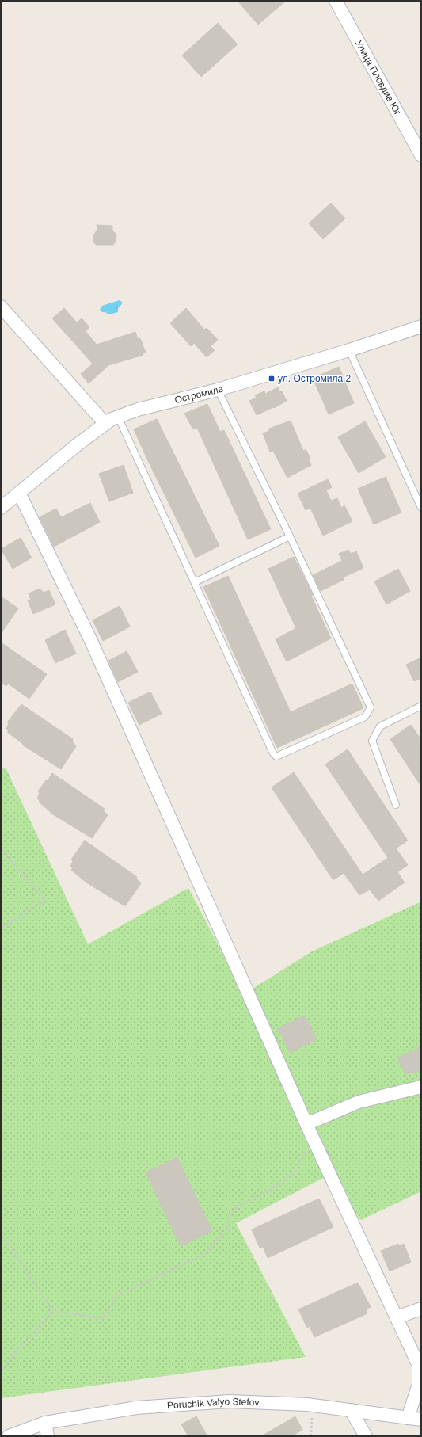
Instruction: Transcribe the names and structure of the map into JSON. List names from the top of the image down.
{
  "streets": {
    "street": ["Улица Пловдив Юг", "Остромила", "Poruchik Valyo Stefov"]
  },
  "places": {
    "transit": ["ул. Остромила 2"]
  }
}
